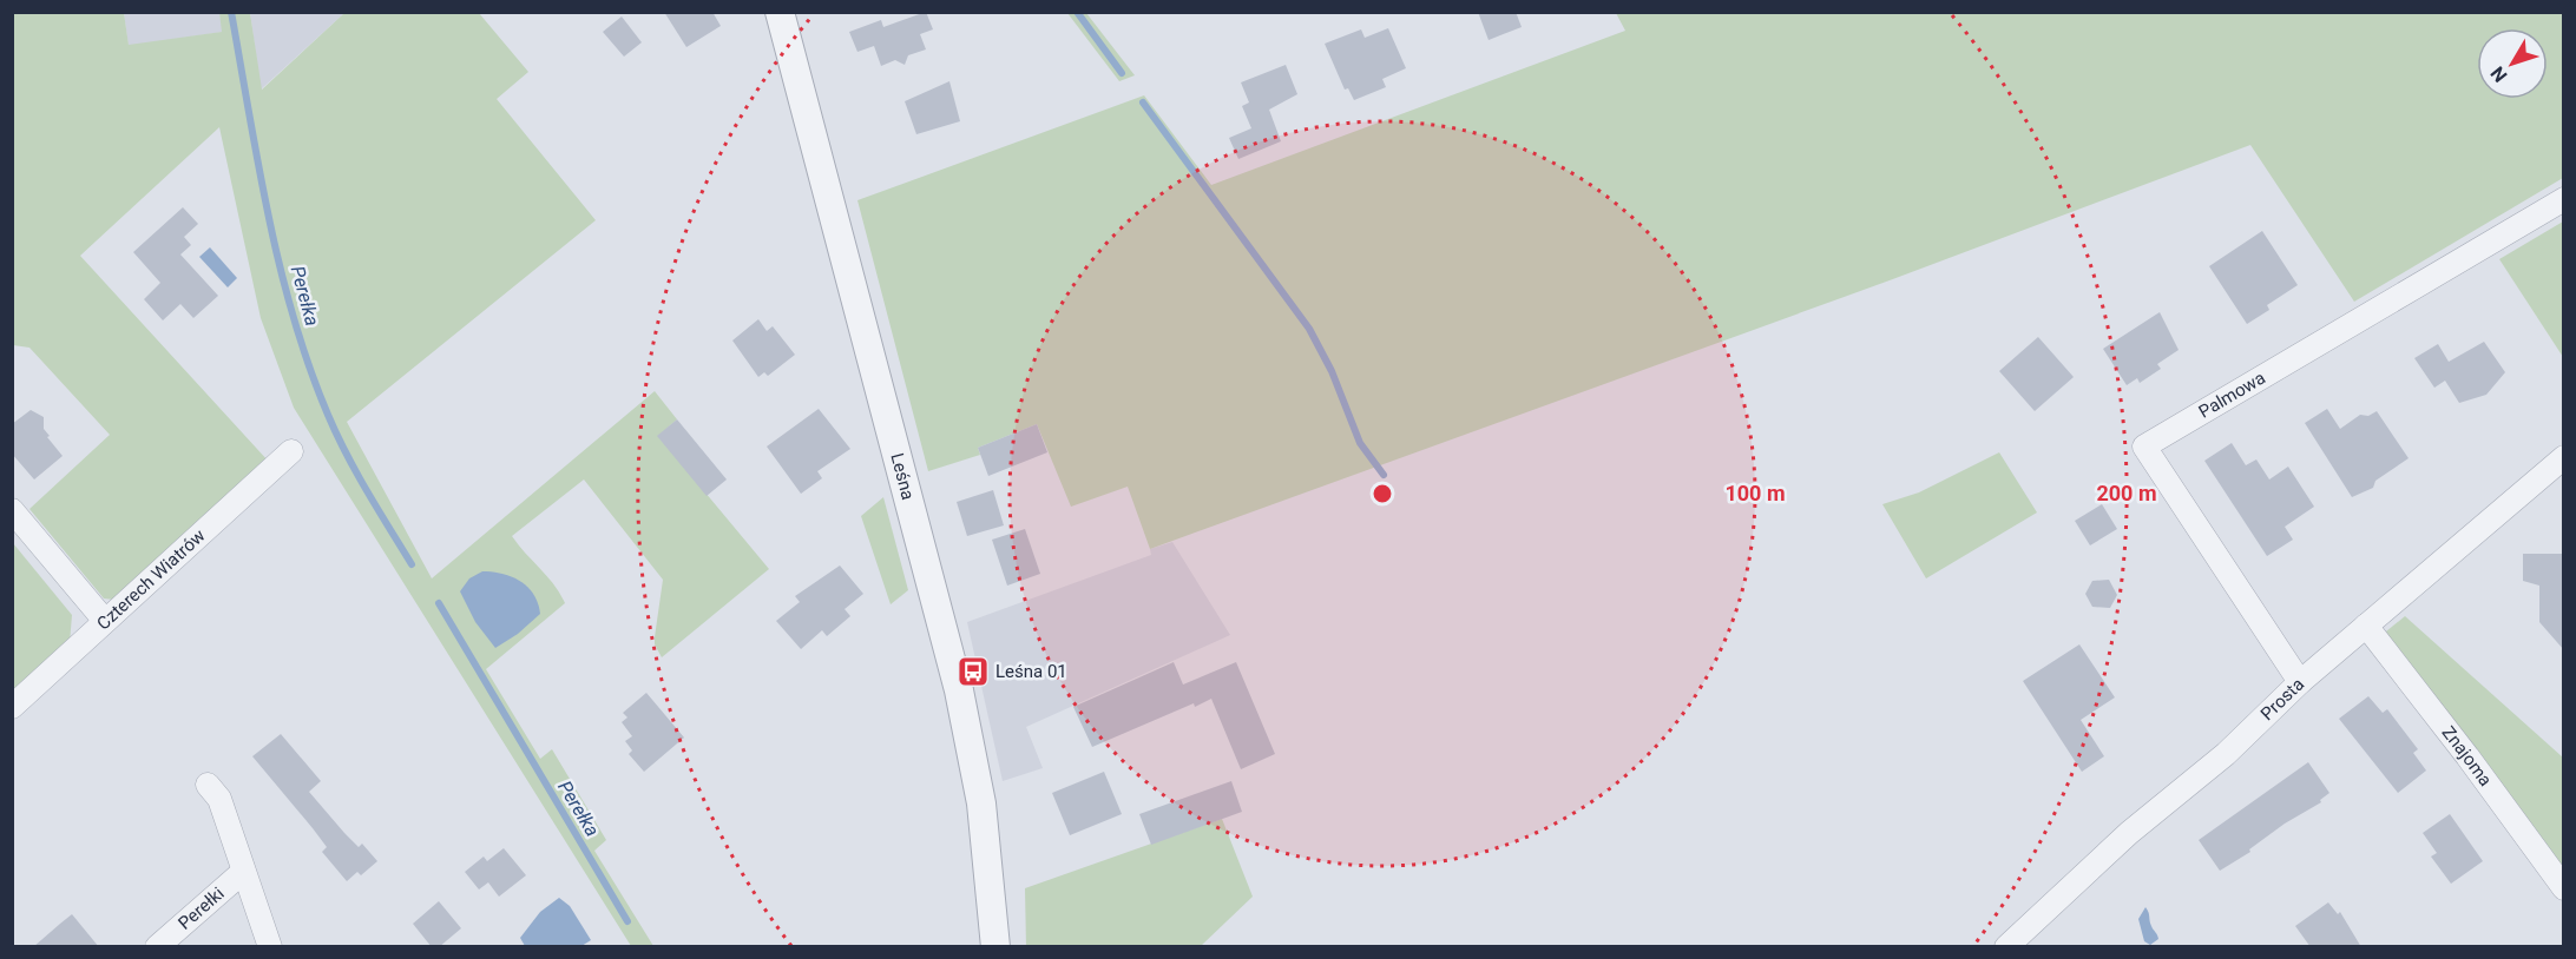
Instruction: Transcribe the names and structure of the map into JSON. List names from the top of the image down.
{
  "streets": {
    "street": [
      "Palmowa",
      "Leśna",
      "Czterech Wiatrów",
      "Prosta",
      "Znajoma",
      "Perełki"
    ]
  },
  "crossings": [
    ["Palmowa", "Prosta"],
    ["Prosta", "Znajoma"]
  ],
  "water": ["Perełka"],
  "places": {
    "bus stop": ["Leśna 01"]
  },
  "north": "bottom left",
  "rings": ["100 m", "200 m"]
}
